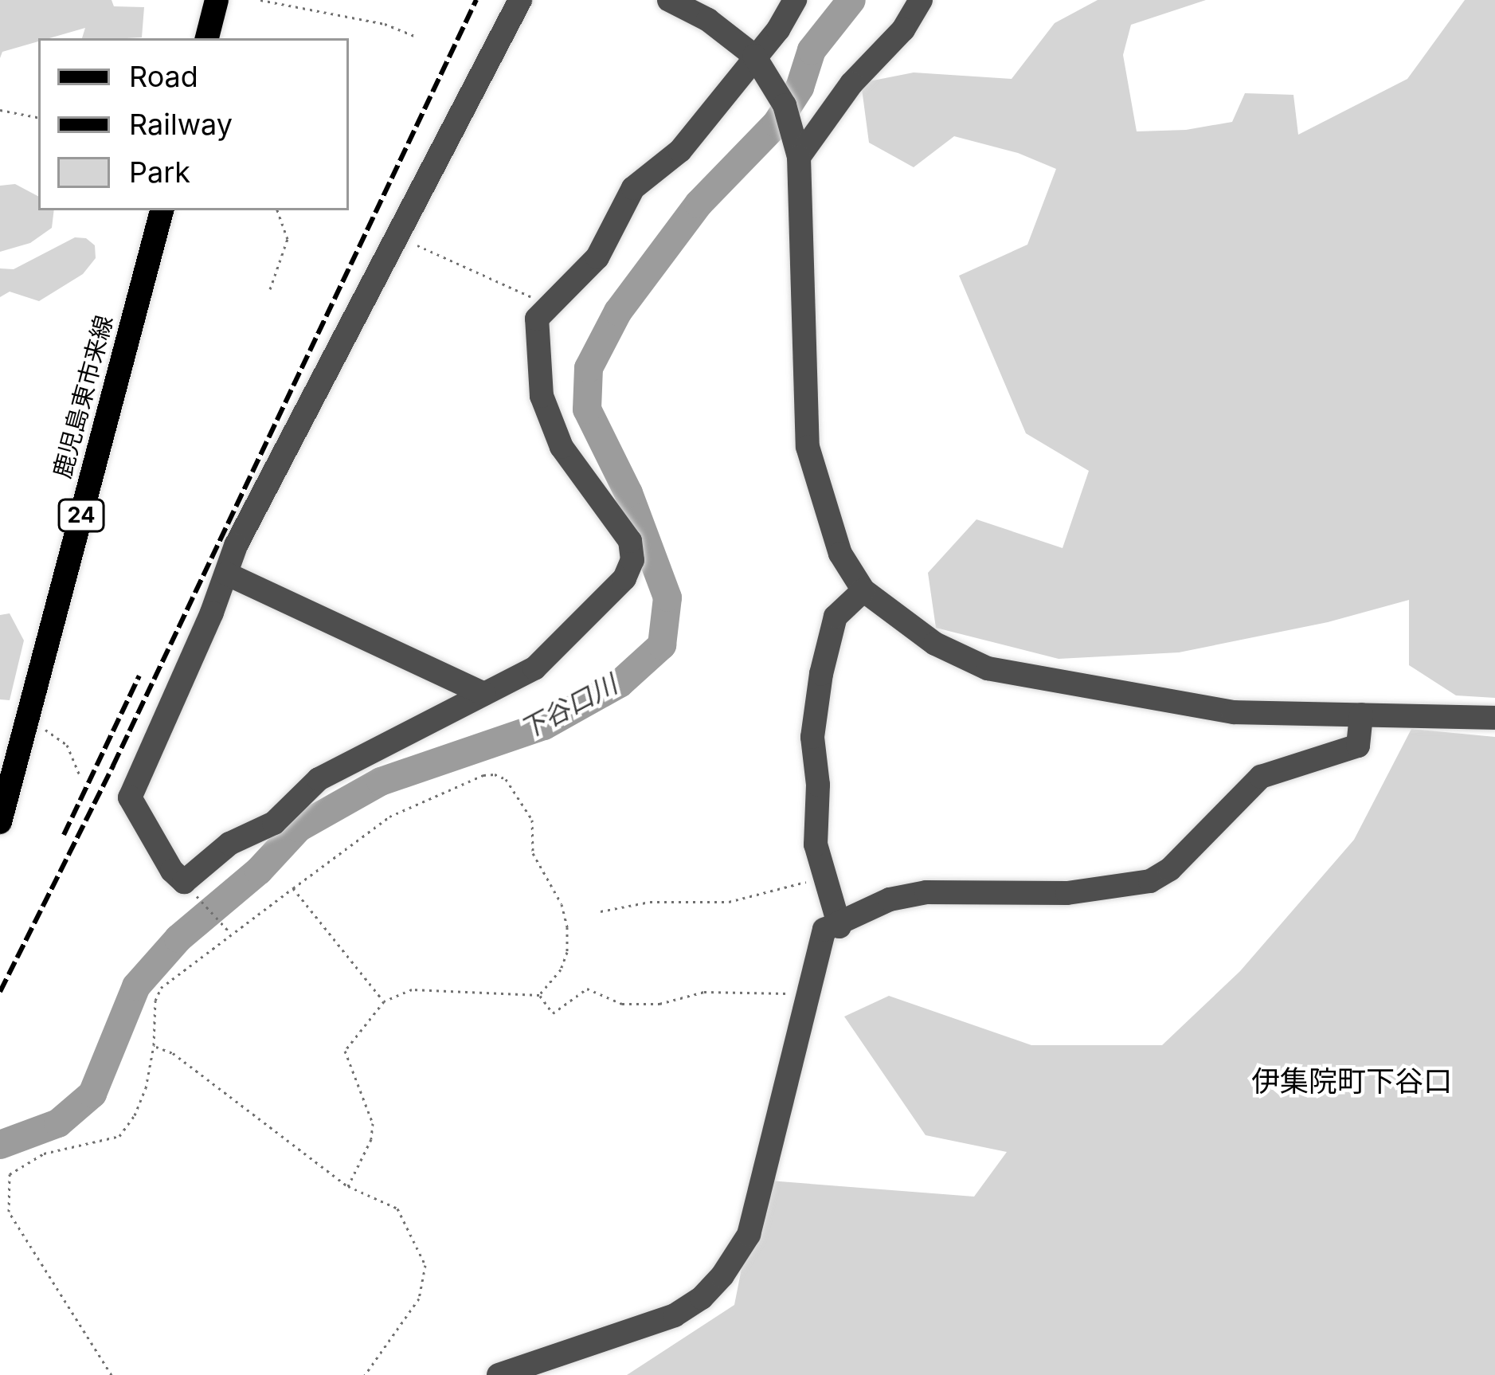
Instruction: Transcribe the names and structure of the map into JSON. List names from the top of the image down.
{
  "streets": {
    "main road": ["鹿児島東市来線", "24"]
  },
  "districts": ["伊集院町下谷口"],
  "water": ["下谷口川"],
  "legend": ["Road", "Railway", "Park"]
}
